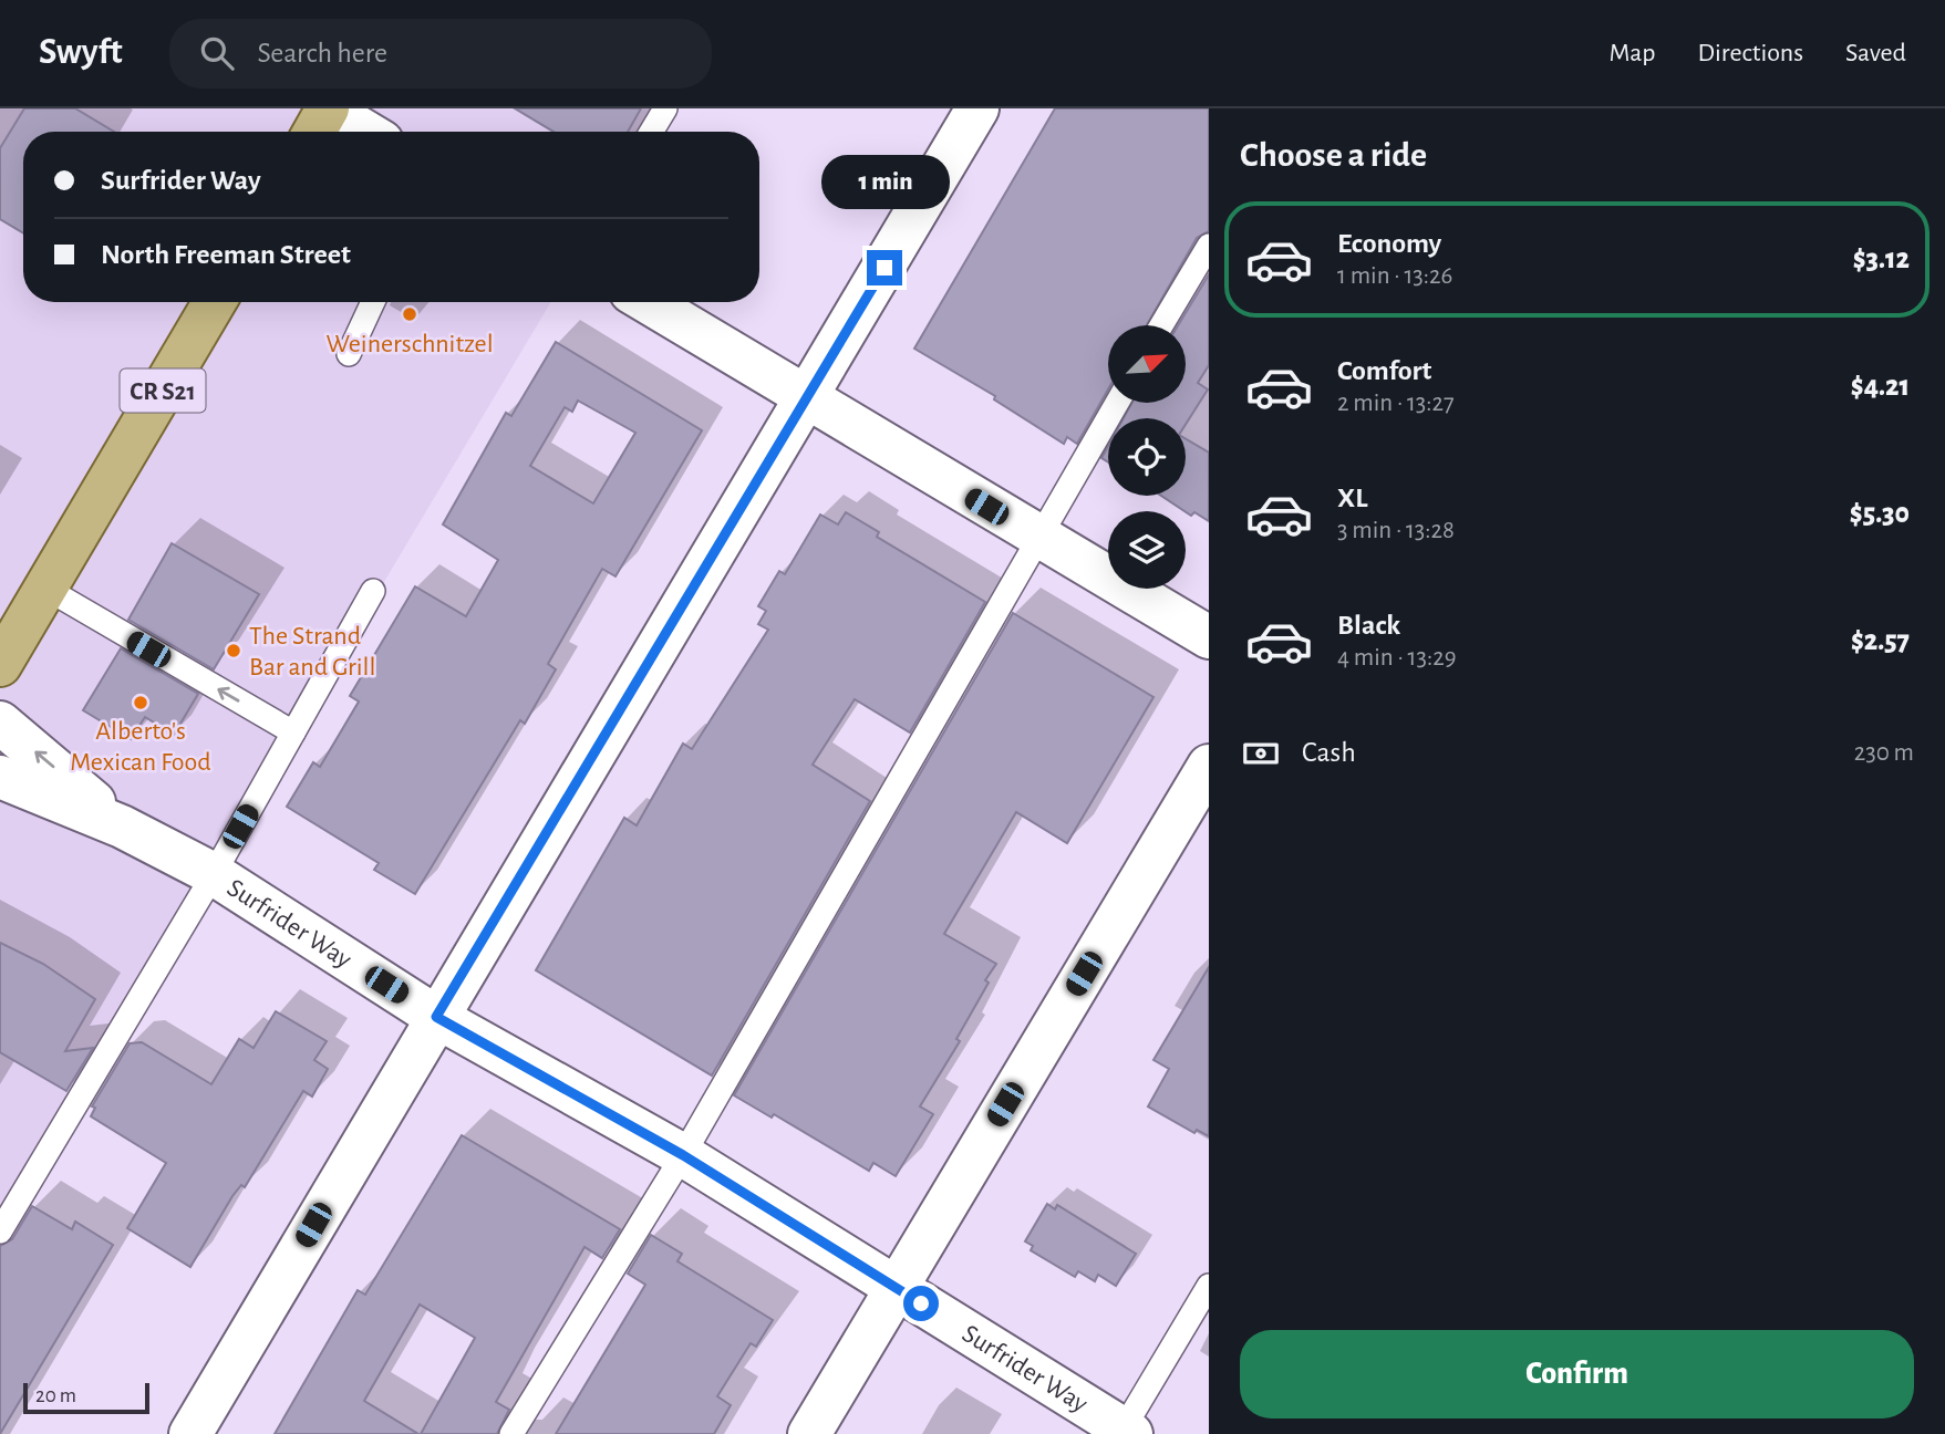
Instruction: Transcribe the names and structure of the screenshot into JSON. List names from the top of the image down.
{
  "streets": {
    "main road": ["CR S21"],
    "street": ["Surfrider Way"]
  },
  "places": ["Weinerschnitzel", "The Strand Bar and Grill", "Alberto's Mexican Food"],
  "scale_bar": "20 m",
  "north": "top right",
  "page": {
    "header": "Swyft",
    "search": "Search here",
    "nav": ["Map", "Directions", "Saved"],
    "heading": "Choose a ride",
    "banner": ["Surfrider Way", "North Freeman Street"],
    "bubble": "1 min",
    "list": [
      {
        "name": "Economy",
        "note": "1 min · 13:26",
        "value": "$3.12"
      },
      {
        "name": "Comfort",
        "note": "2 min · 13:27",
        "value": "$4.21"
      },
      {
        "name": "XL",
        "note": "3 min · 13:28",
        "value": "$5.30"
      },
      {
        "name": "Black",
        "note": "4 min · 13:29",
        "value": "$2.57"
      }
    ],
    "pay": ["Cash", "230 m"],
    "buttons": "Confirm",
    "scale": "20 m"
  }
}
